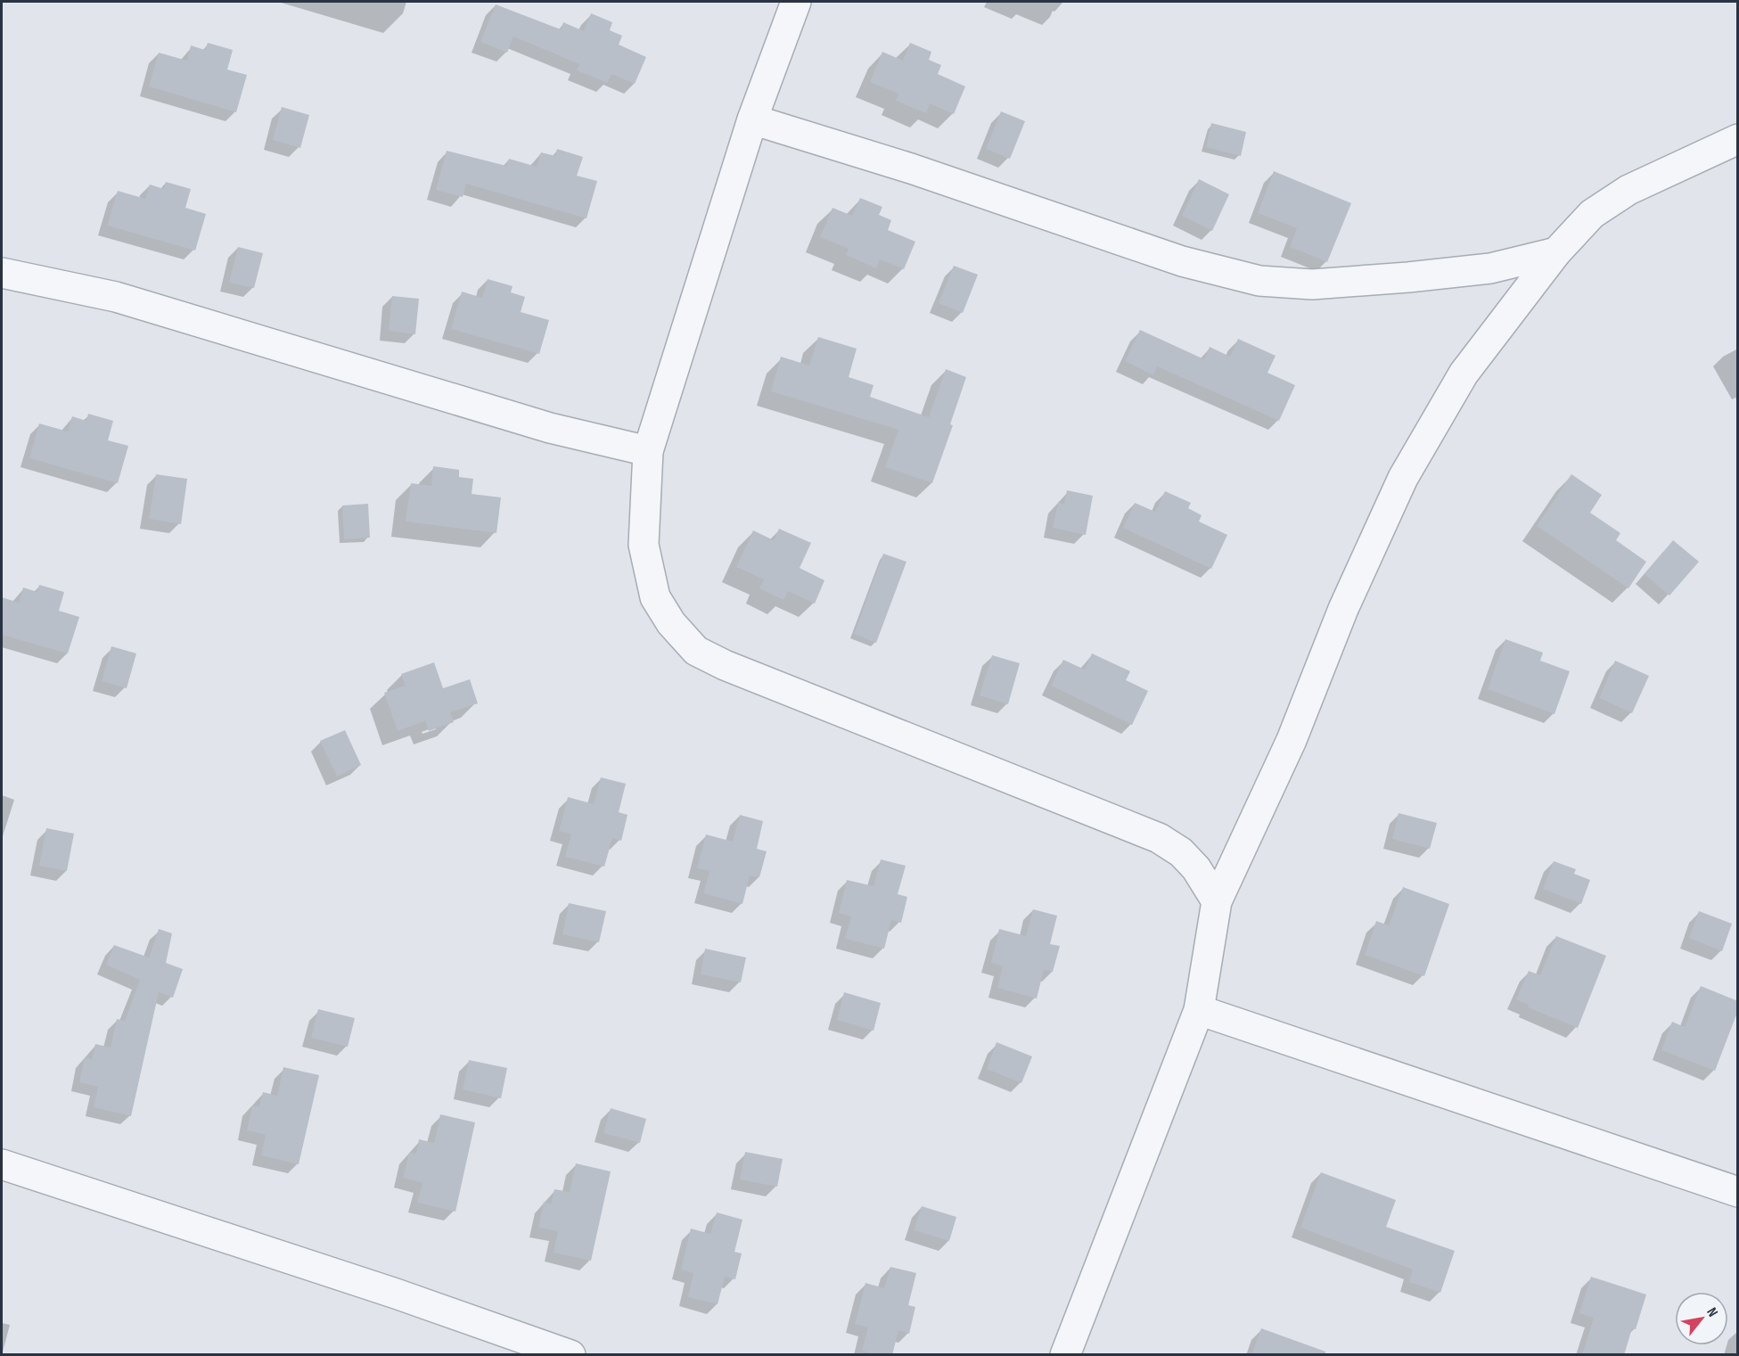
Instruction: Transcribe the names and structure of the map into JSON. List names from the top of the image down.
{
  "north": "top right"
}
